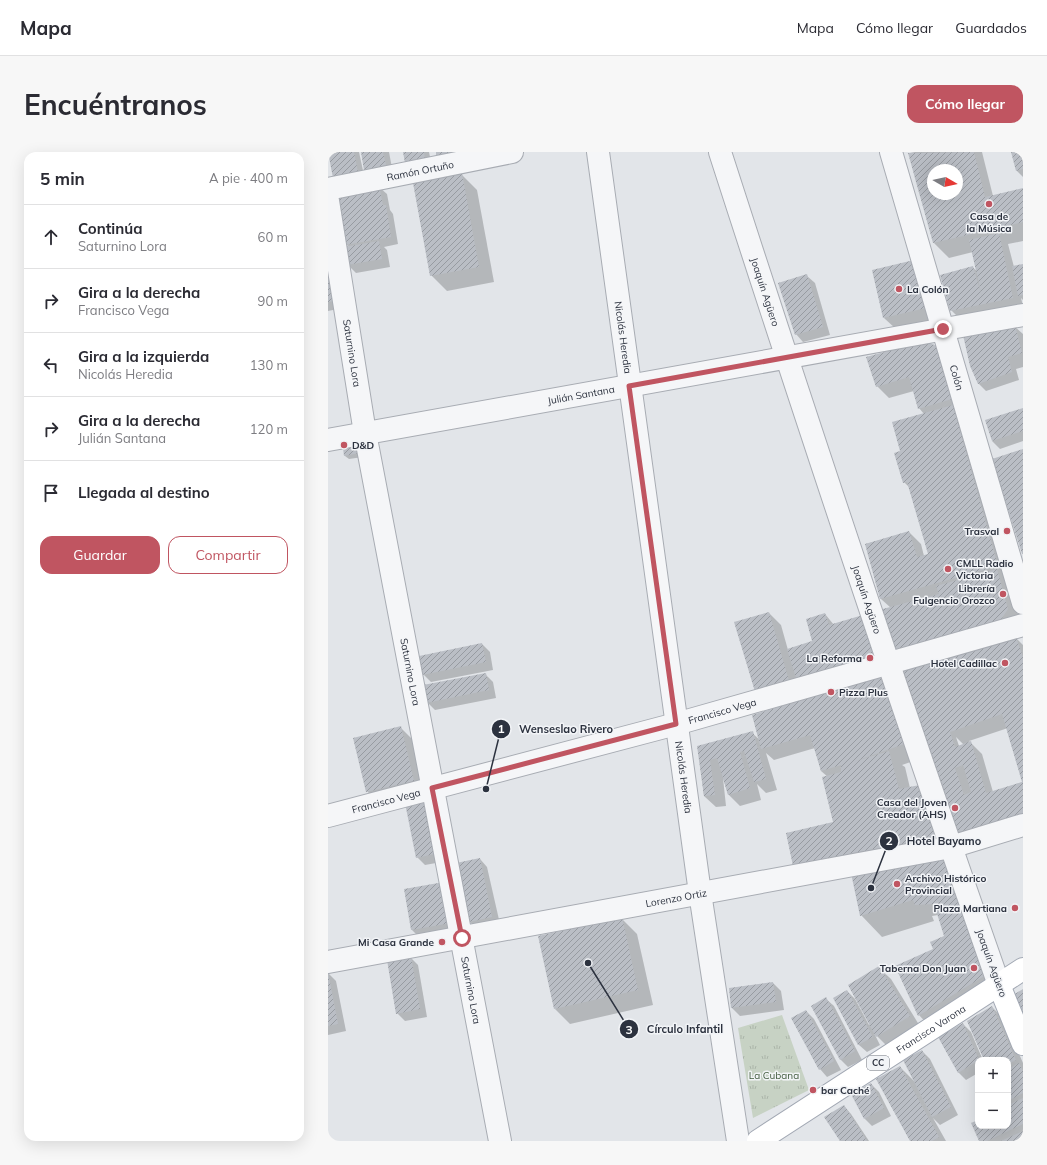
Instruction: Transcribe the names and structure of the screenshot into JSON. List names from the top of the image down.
{
  "streets": {
    "main road": ["Joaquín Agüero", "Francisco Varona", "CC"],
    "street": [
      "Ramón Ortuño",
      "Nicolás Heredia",
      "Saturnino Lora",
      "Colón",
      "Julián Santana",
      "Francisco Vega",
      "Lorenzo Ortiz"
    ]
  },
  "crossings": [
    ["Joaquín Agüero", "Julián Santana"],
    ["Joaquín Agüero", "Francisco Vega"],
    ["Joaquín Agüero", "Lorenzo Ortiz"],
    ["Joaquín Agüero", "Francisco Varona"],
    ["Nicolás Heredia", "Julián Santana"],
    ["Nicolás Heredia", "Francisco Vega"],
    ["Nicolás Heredia", "Lorenzo Ortiz"],
    ["Saturnino Lora", "Julián Santana"],
    ["Saturnino Lora", "Francisco Vega"],
    ["Saturnino Lora", "Lorenzo Ortiz"],
    ["Colón", "Julián Santana"]
  ],
  "parks": ["La Cubana"],
  "places": [
    "Casa de la Música",
    "La Colón",
    "D&D",
    "Trasval",
    "CMLL Radio Victoria",
    "Librería Fulgencio Orozco",
    "La Reforma",
    "Hotel Cadillac",
    "Pizza Plus",
    "Wenseslao Rivero",
    "Casa del Joven Creador (AHS)",
    "Archivo Histórico Provincial",
    "Hotel Bayamo",
    "Plaza Martiana",
    "Mi Casa Grande",
    "Círculo Infantil",
    "Taberna Don Juan",
    "bar Caché"
  ],
  "north": "right",
  "page": {
    "header": "Mapa",
    "nav": ["Mapa", "Cómo llegar", "Guardados"],
    "buttons": [
      "Cómo llegar",
      ["Guardar", "Compartir"]
    ],
    "title": "Encuéntranos",
    "heading": ["5 min", "A pie · 400 m"],
    "list": [
      ["Continúa", "Saturnino Lora", "60 m"],
      ["Gira a la derecha", "Francisco Vega", "90 m"],
      ["Gira a la izquierda", "Nicolás Heredia", "130 m"],
      ["Gira a la derecha", "Julián Santana", "120 m"],
      "Llegada al destino"
    ],
    "map_buttons": ["+", "−"]
  }
}
